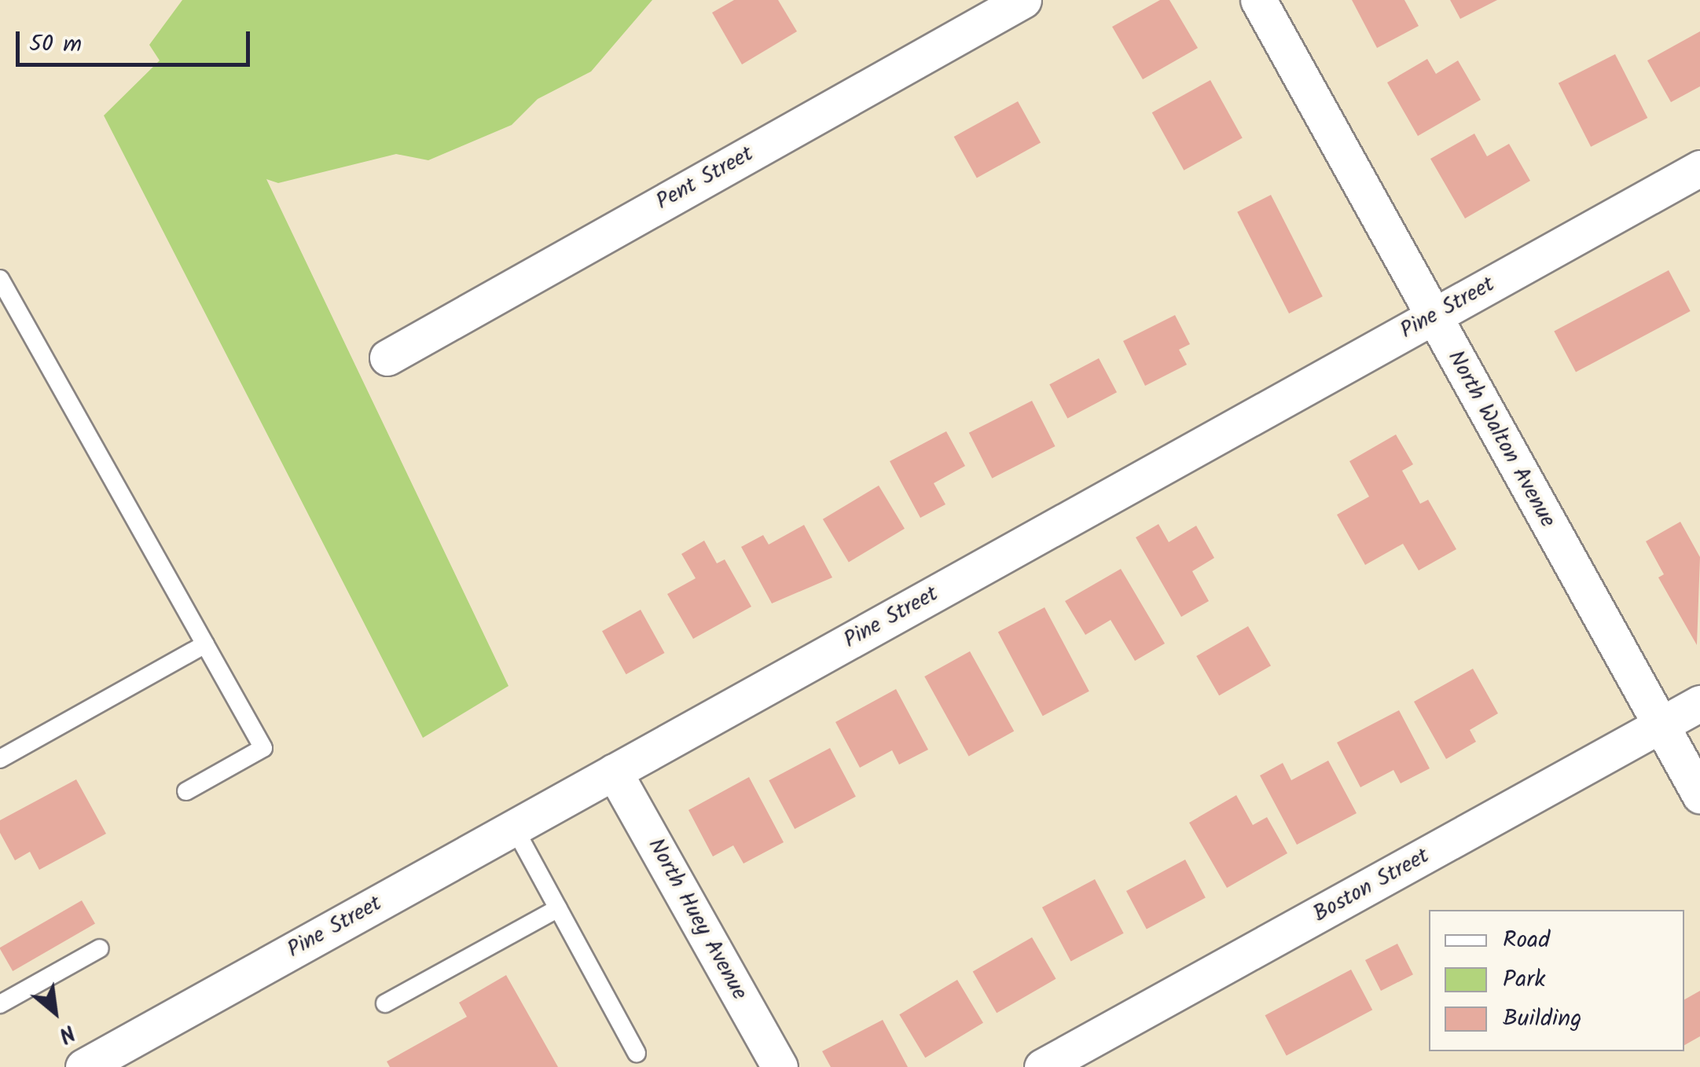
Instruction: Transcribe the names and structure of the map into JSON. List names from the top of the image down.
{
  "streets": {
    "street": [
      "Pent Street",
      "Pine Street",
      "North Walton Avenue",
      "Boston Street",
      "North Huey Avenue"
    ]
  },
  "crossings": [
    ["Pine Street", "North Walton Avenue"],
    ["Pine Street", "North Huey Avenue"],
    ["North Walton Avenue", "Boston Street"]
  ],
  "legend": ["Road", "Park", "Building"],
  "scale_bar": "50 m",
  "north": "bottom right"
}
